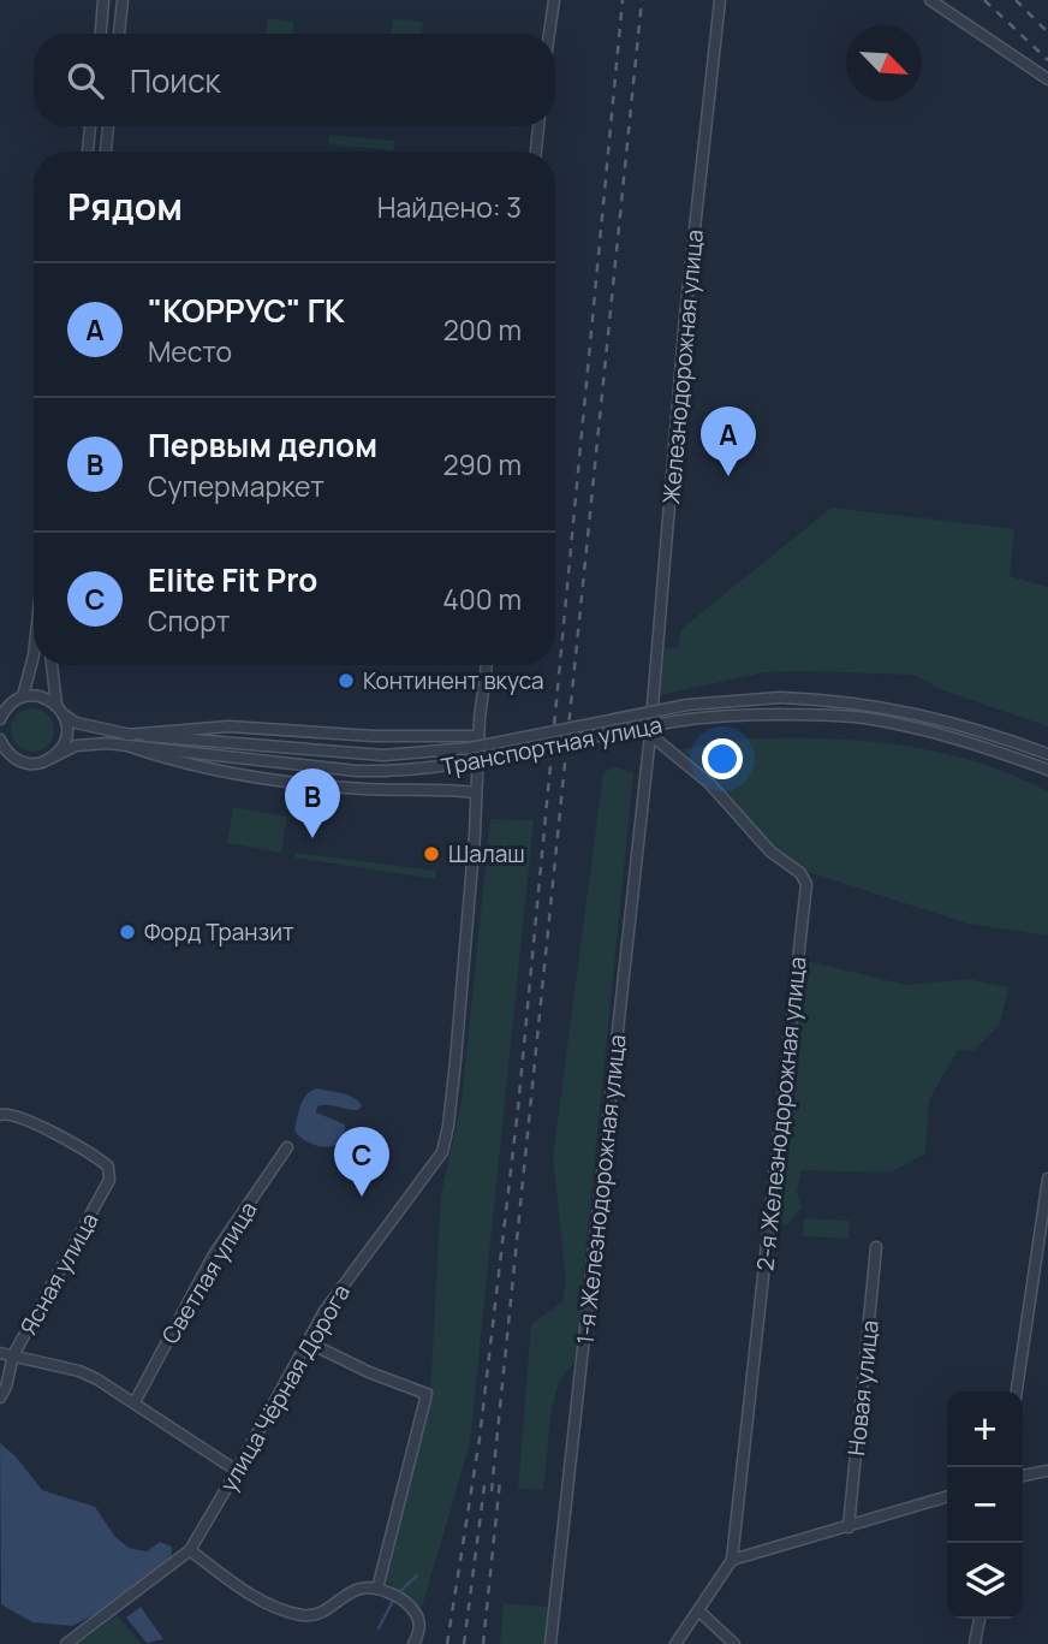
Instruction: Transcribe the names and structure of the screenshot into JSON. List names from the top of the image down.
{
  "streets": {
    "street": [
      "Железнодорожная улица",
      "Транспортная улица",
      "2-я Железнодорожная улица",
      "1-я Железнодорожная улица",
      "Светлая улица",
      "Ясная улица",
      "улица Чёрная Дорога",
      "Новая улица"
    ]
  },
  "crossings": [
    ["Железнодорожная улица", "2-я Железнодорожная улица"],
    ["Железнодорожная улица", "1-я Железнодорожная улица"],
    ["2-я Железнодорожная улица", "1-я Железнодорожная улица"]
  ],
  "places": ["Континент вкуса", "Шалаш", "Форд Транзит"],
  "north": "bottom right",
  "page": {
    "search": "Поиск",
    "heading": ["Рядом", "Найдено: 3"],
    "list": [
      {
        "mark": "A",
        "name": "\"КОРРУС\" ГК",
        "note": "Место",
        "value": "200 m"
      },
      {
        "mark": "B",
        "name": "Первым делом",
        "note": "Супермаркет",
        "value": "290 m"
      },
      {
        "mark": "C",
        "name": "Elite Fit Pro",
        "note": "Спорт",
        "value": "400 m"
      }
    ],
    "pins": ["A", "B", "C"],
    "map_buttons": ["+", "−"]
  }
}
